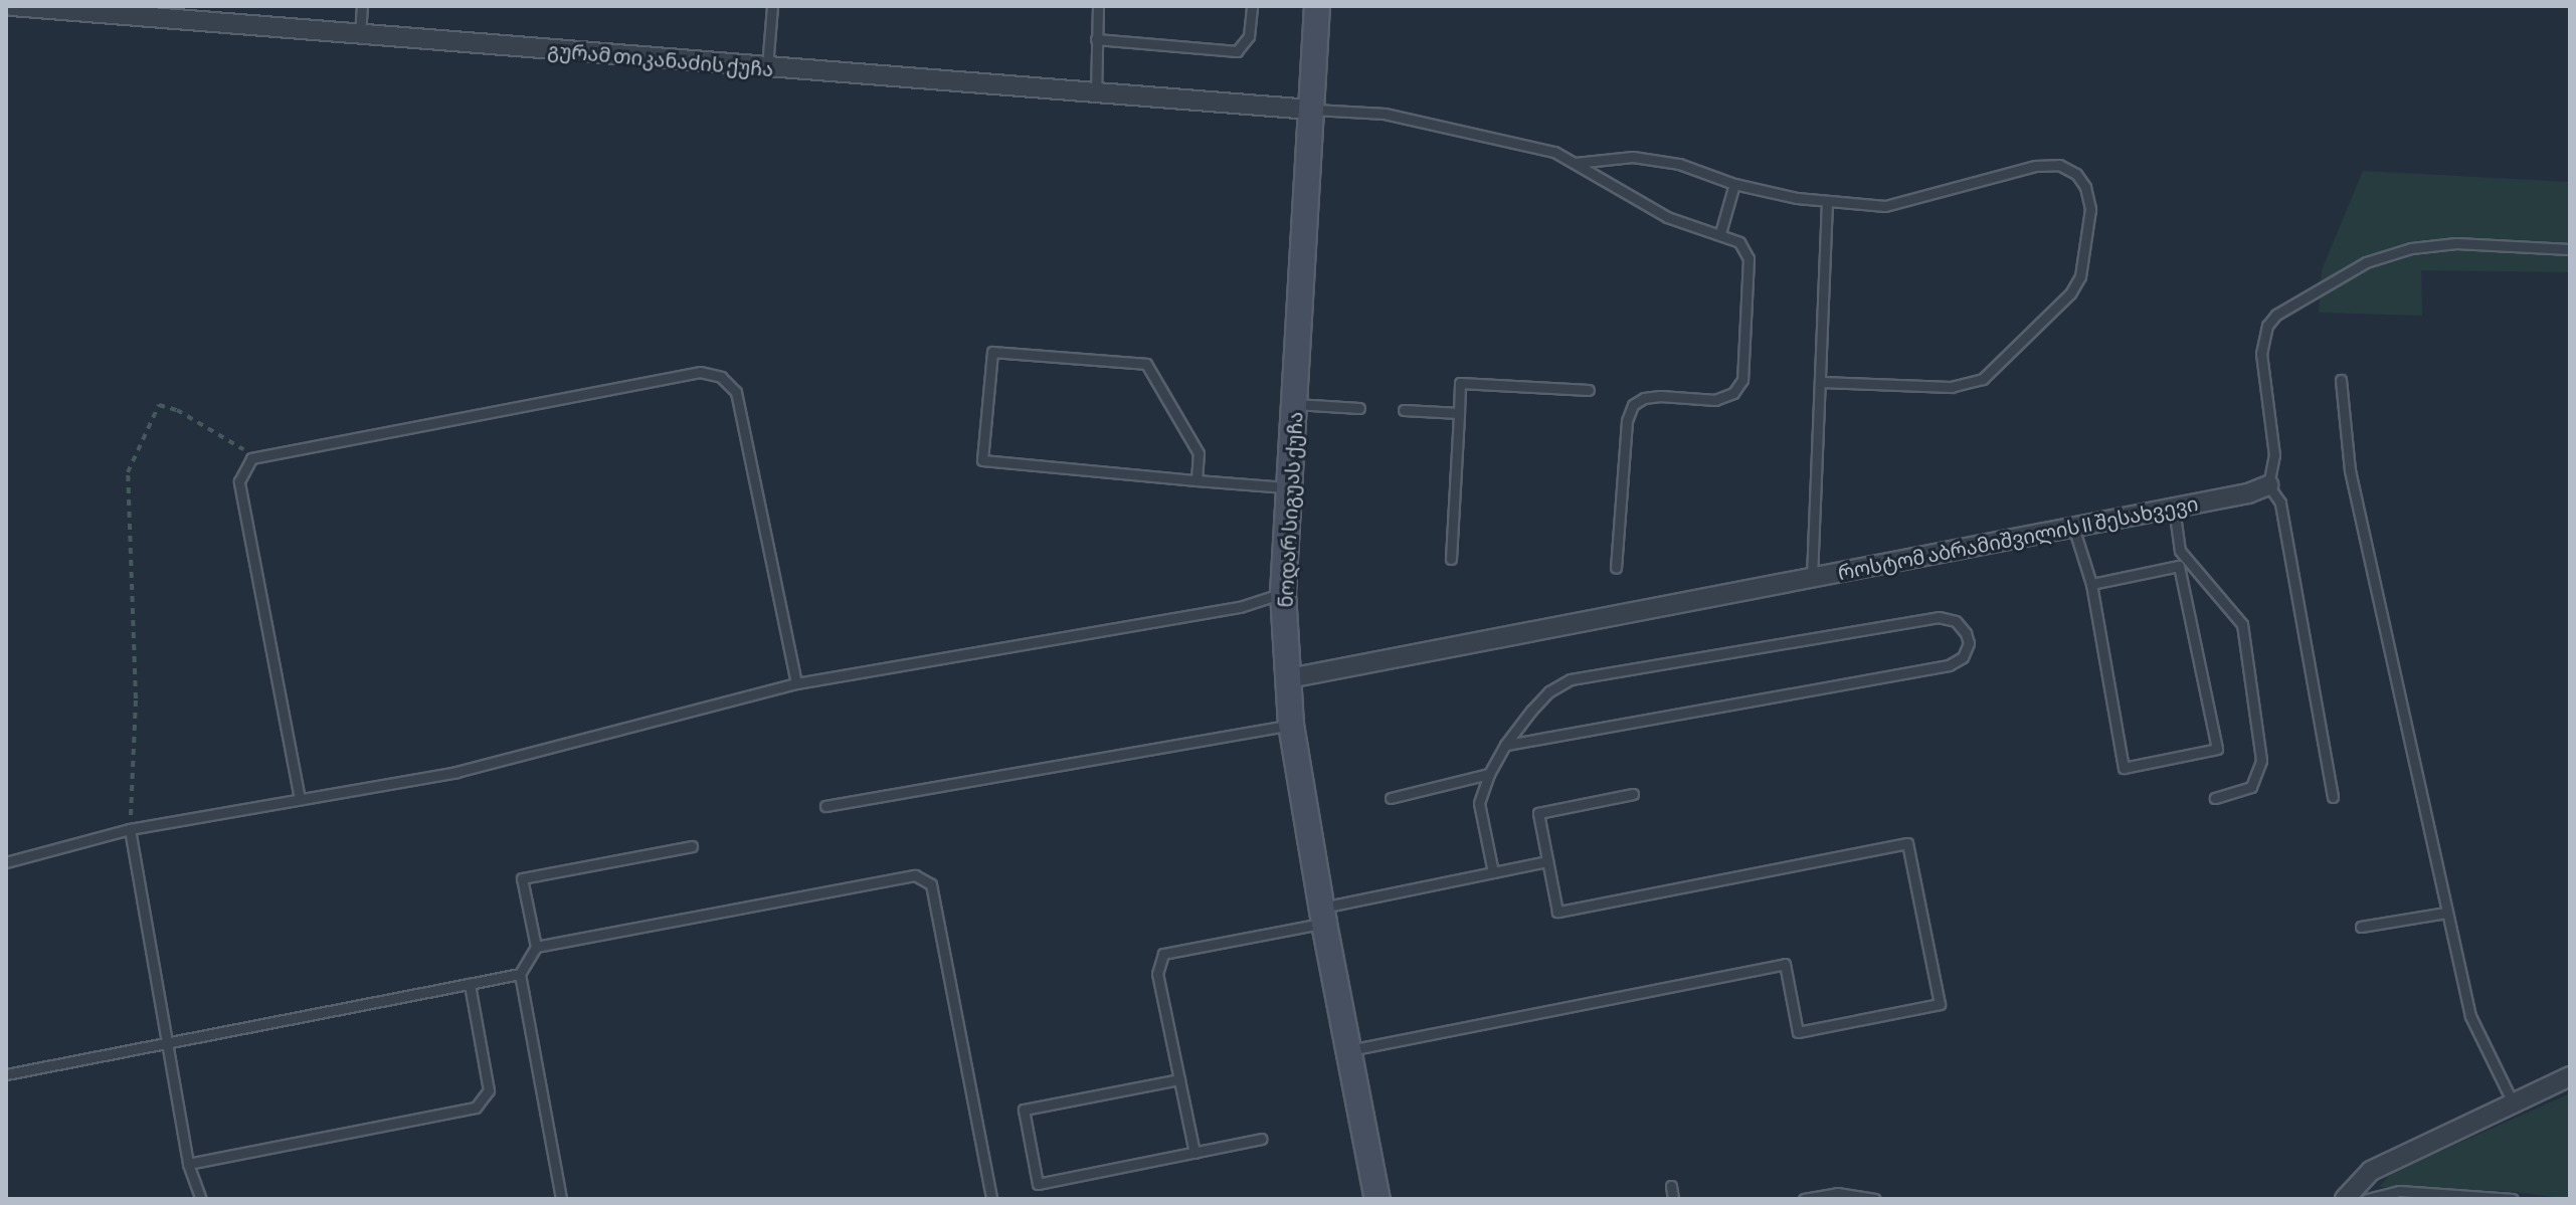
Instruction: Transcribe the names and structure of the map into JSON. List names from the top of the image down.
{
  "streets": {
    "street": ["გურამ თიკანაძის ქუჩა", "ნოდარ სიგუას ქუჩა", "როსტომ აბრამიშვილის II შესახვევი"]
  },
  "crossings": [
    ["გურამ თიკანაძის ქუჩა", "ნოდარ სიგუას ქუჩა"],
    ["ნოდარ სიგუას ქუჩა", "როსტომ აბრამიშვილის II შესახვევი"]
  ]
}
